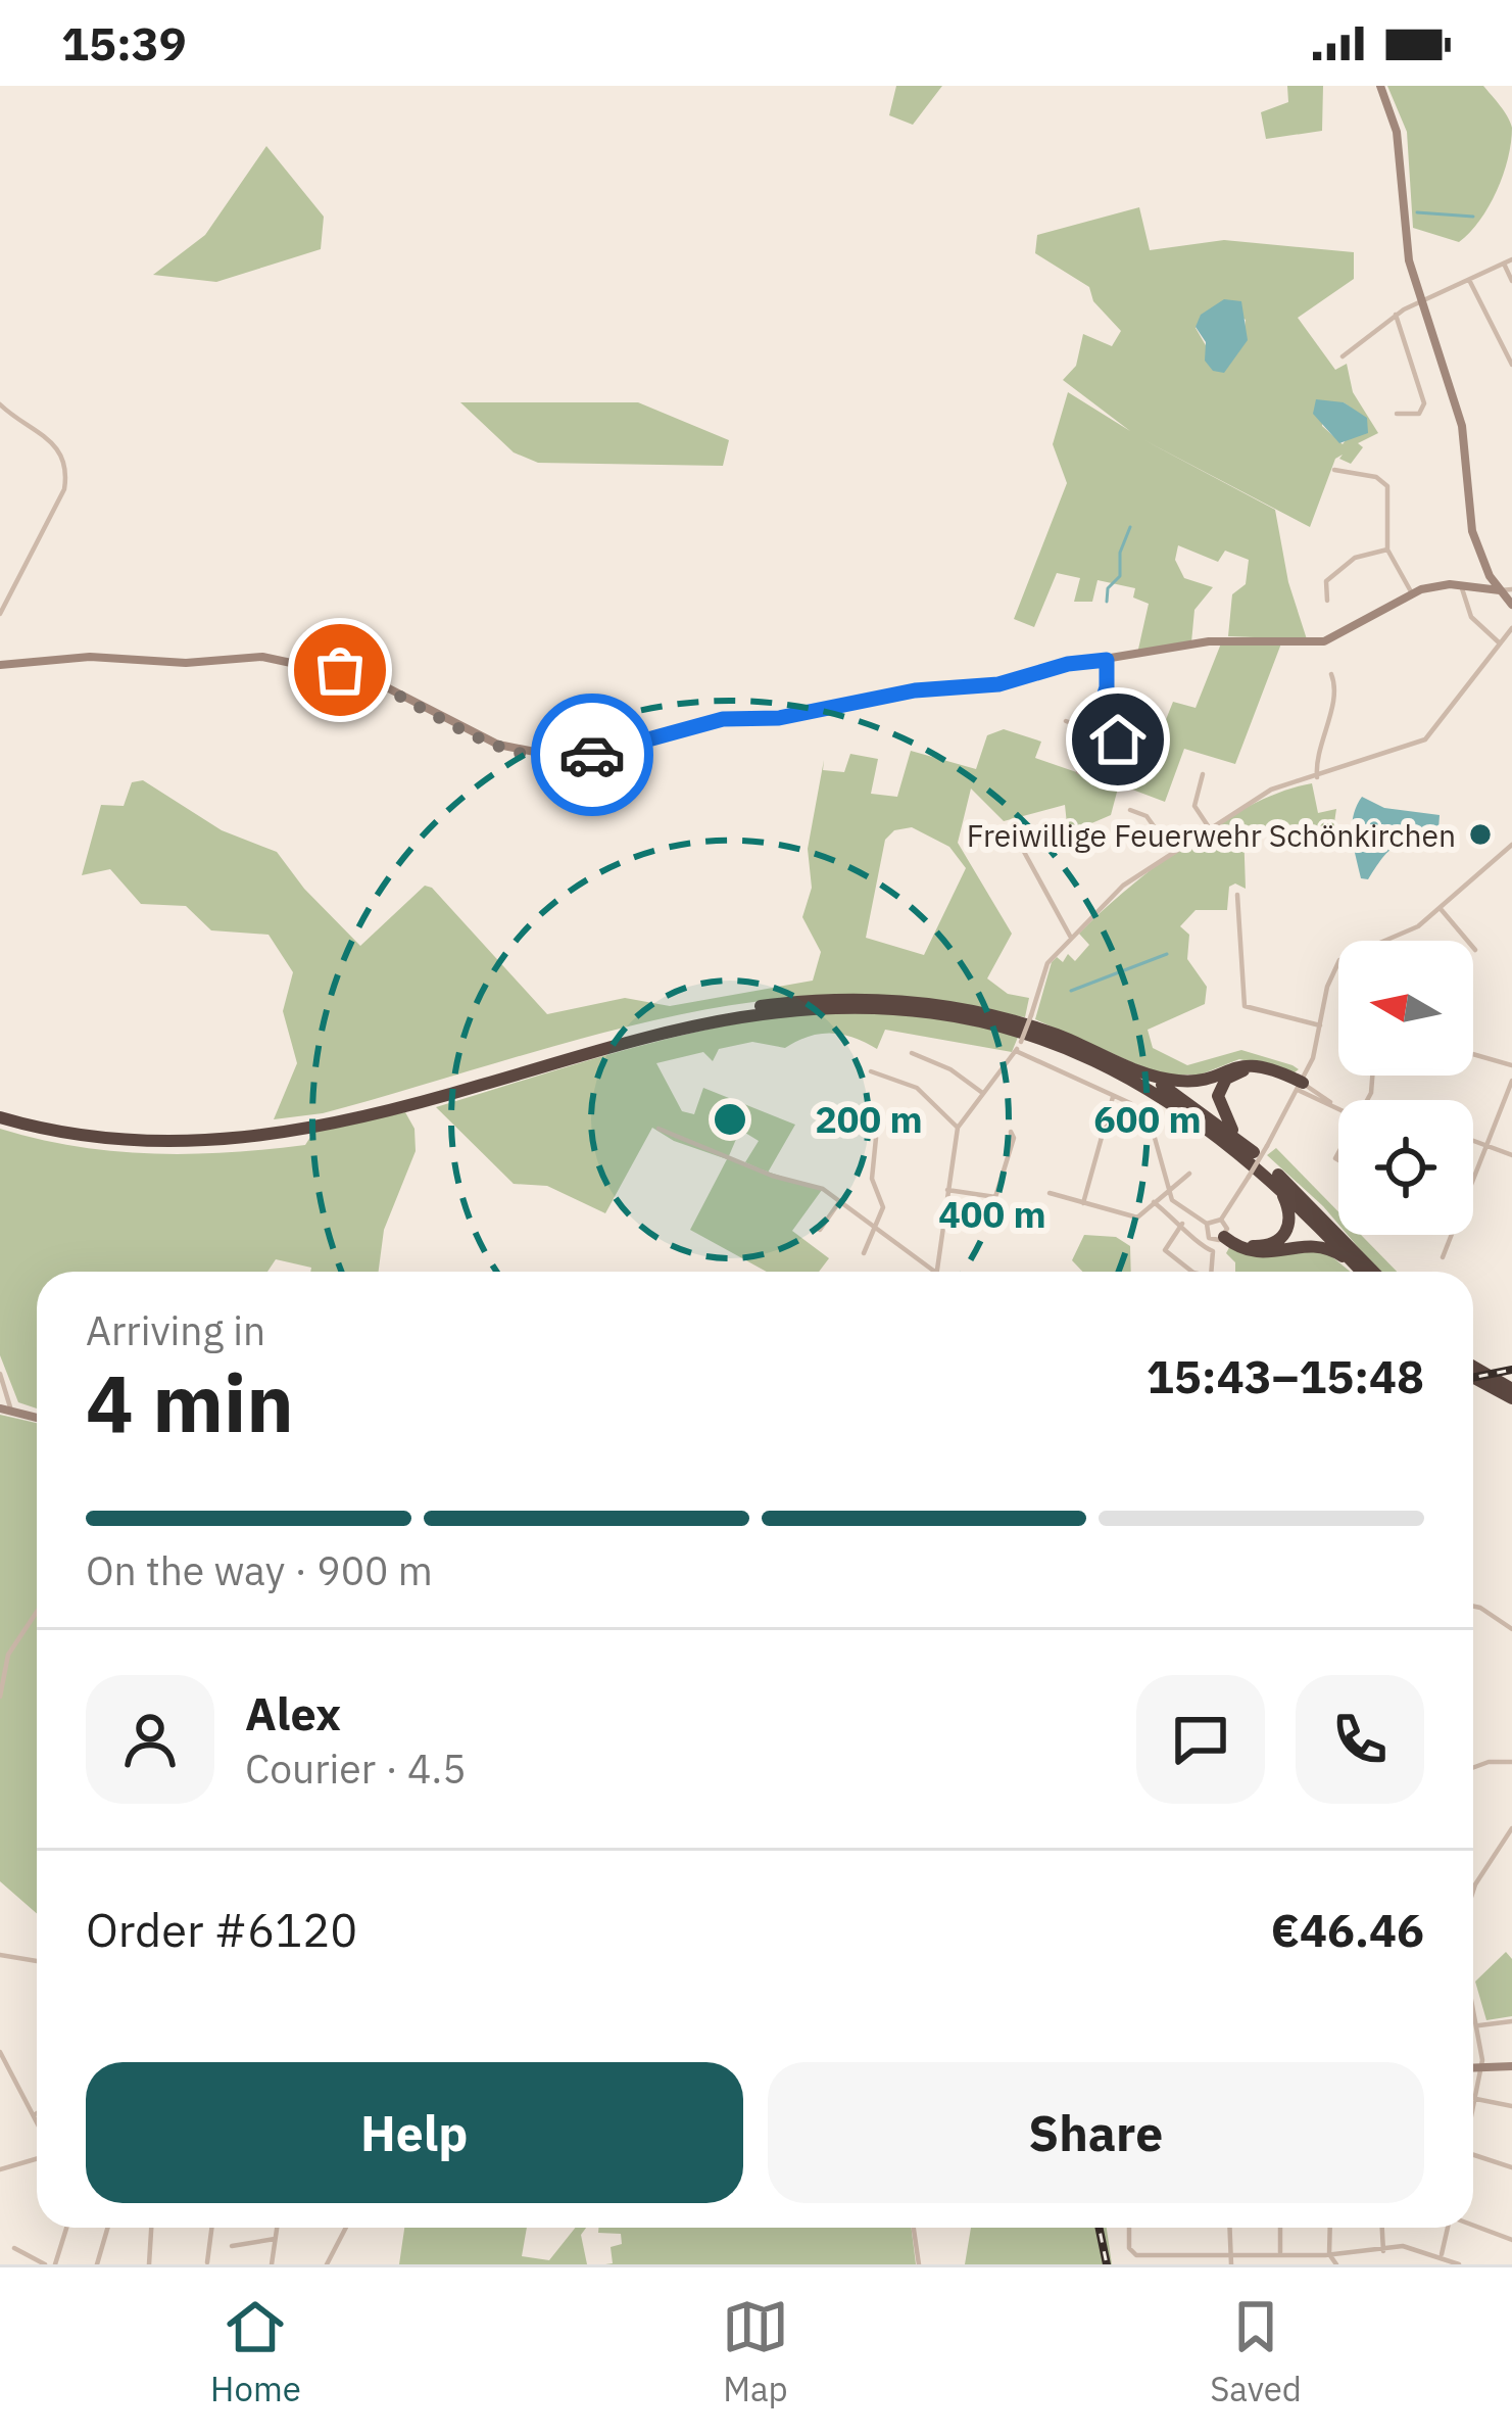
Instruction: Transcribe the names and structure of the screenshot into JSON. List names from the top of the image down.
{
  "places": ["Freiwillige Feuerwehr Schönkirchen"],
  "north": "left",
  "page": {
    "status": "15:39",
    "heading": ["4 min", "Arriving in", "15:43–15:48"],
    "panel": [
      "Alex",
      "Courier · 4.5",
      "Order #6120",
      "€46.46"
    ],
    "bar": "On the way · 900 m",
    "buttons": ["Help", "Share"],
    "tabs": ["Home", "Map", "Saved"]
  },
  "rings": ["200 m", "600 m", "400 m"]
}
